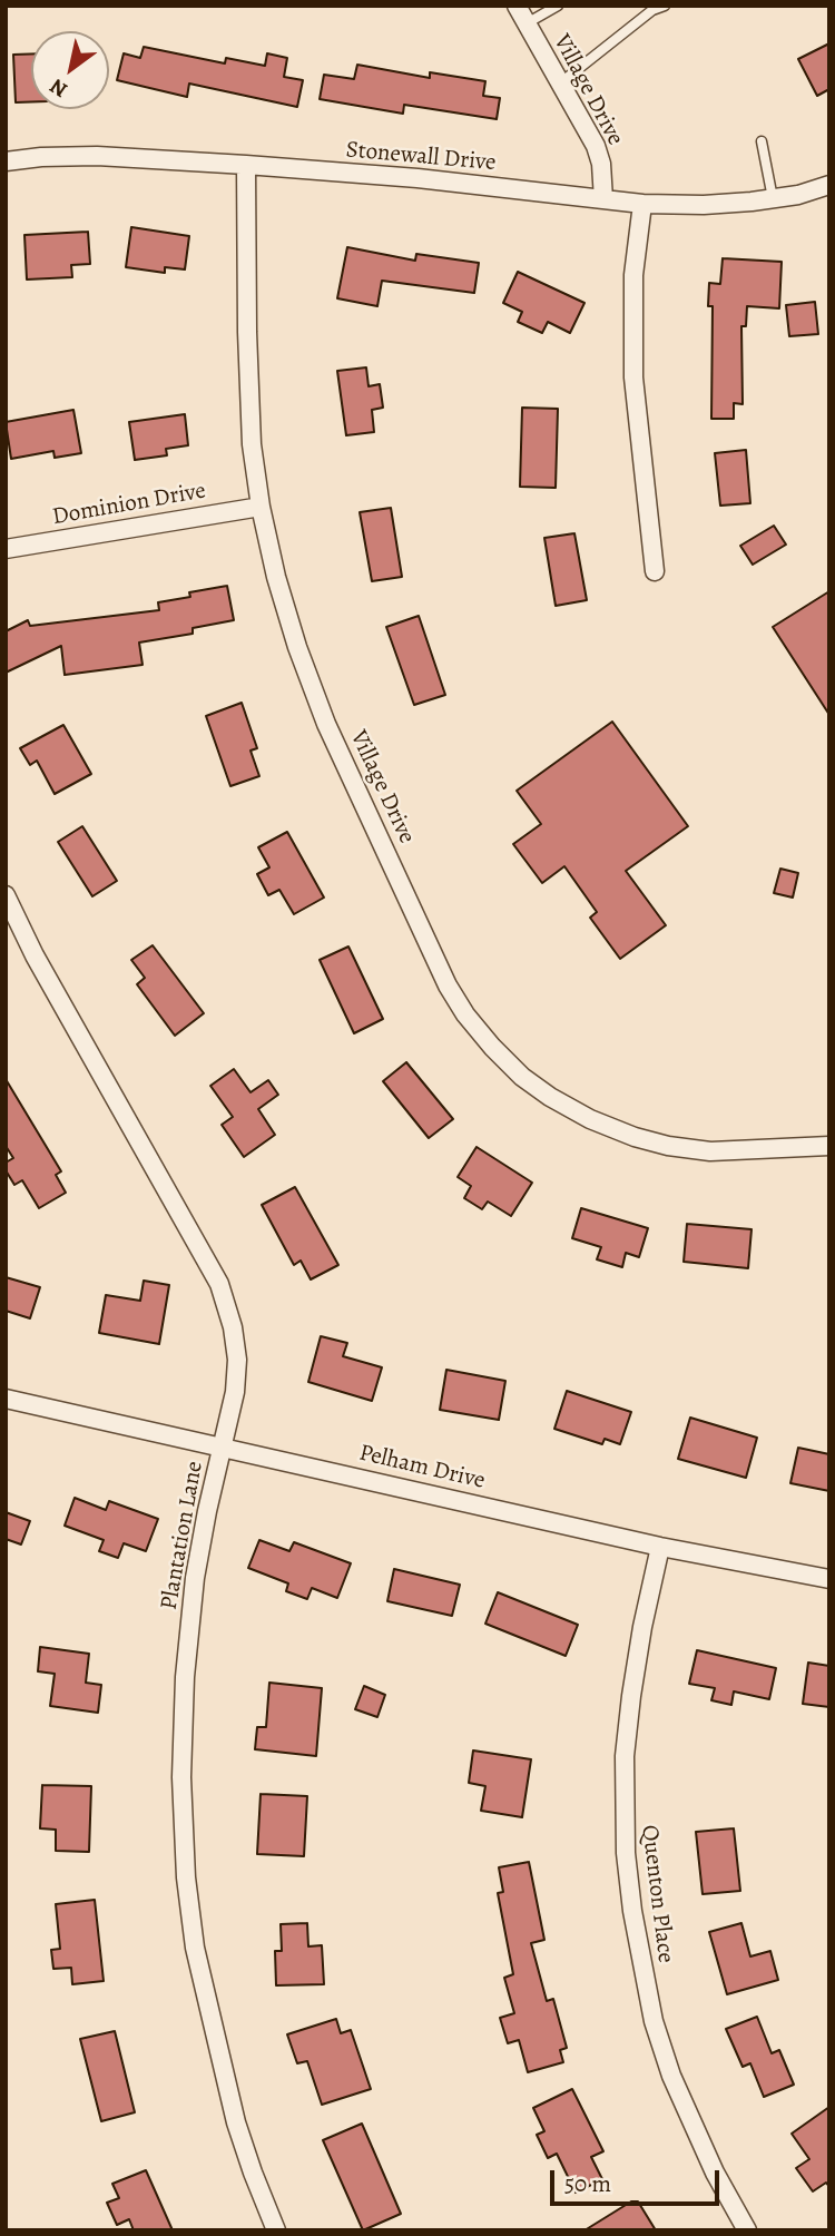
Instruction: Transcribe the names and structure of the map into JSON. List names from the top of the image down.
{
  "streets": {
    "street": [
      "Village Drive",
      "Stonewall Drive",
      "Dominion Drive",
      "Pelham Drive",
      "Plantation Lane",
      "Quenton Place"
    ]
  },
  "crossings": [
    ["Village Drive", "Stonewall Drive"],
    ["Village Drive", "Dominion Drive"],
    ["Pelham Drive", "Plantation Lane"],
    ["Pelham Drive", "Quenton Place"]
  ],
  "scale_bar": "50 m",
  "north": "bottom left"
}
